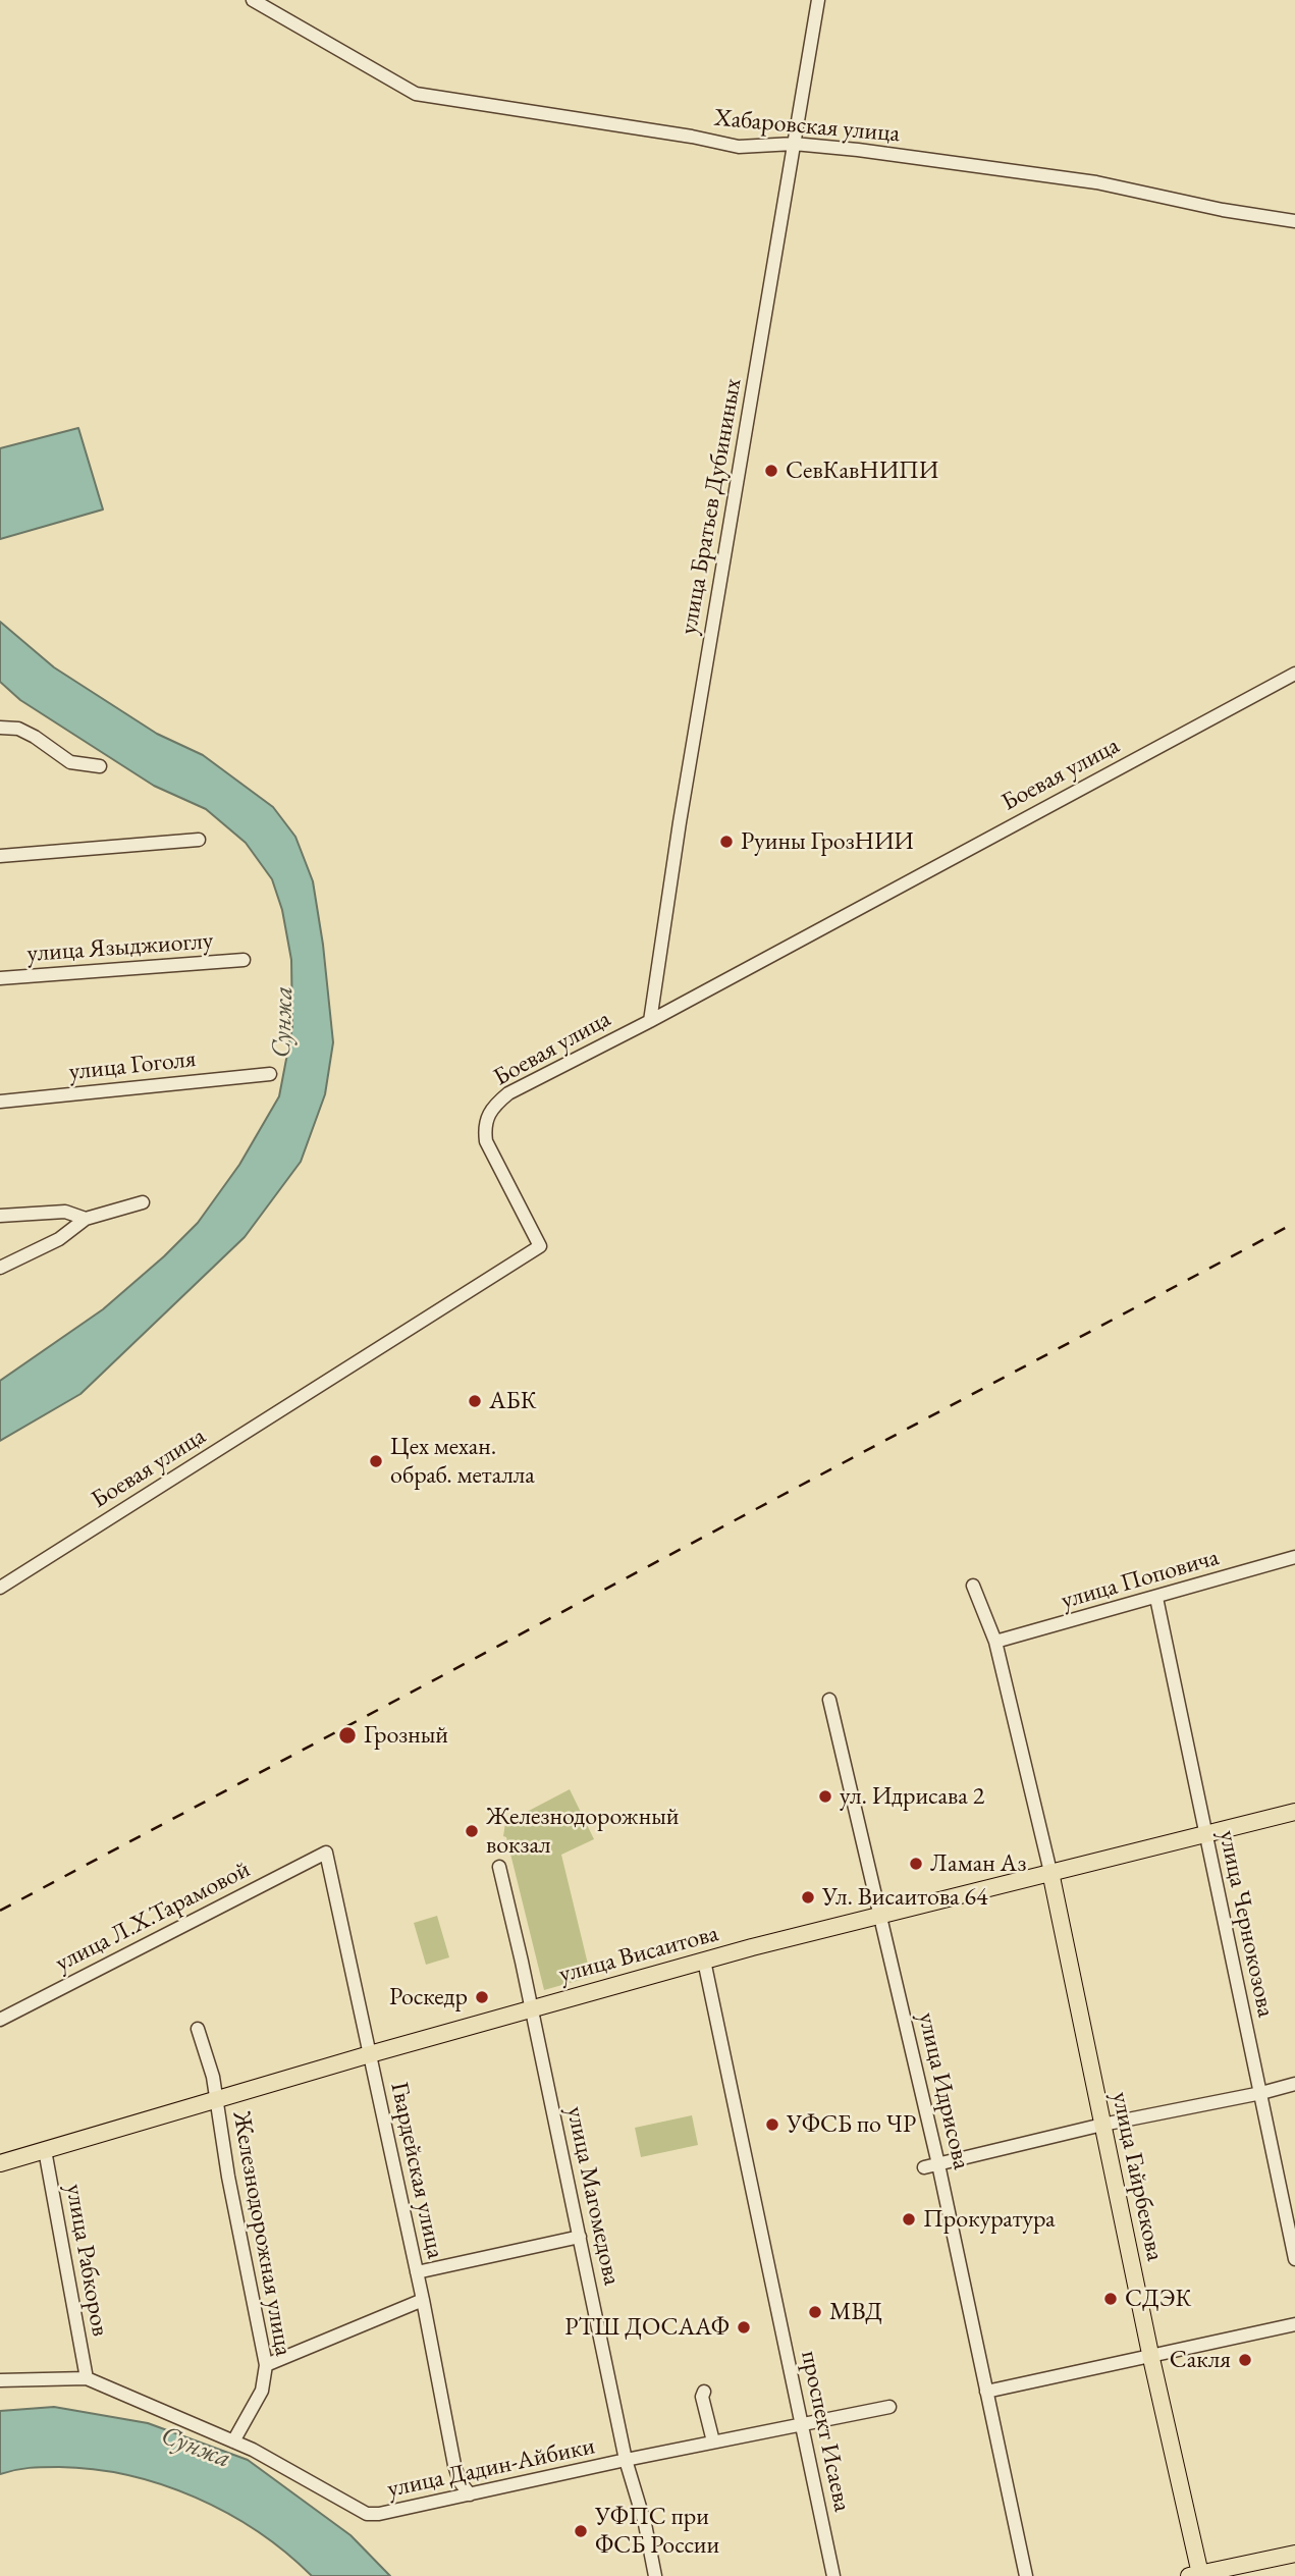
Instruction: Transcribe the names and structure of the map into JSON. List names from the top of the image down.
{
  "streets": {
    "main road": ["улица Висаитова", "улица Гайрбекова"],
    "street": [
      "Хабаровская улица",
      "улица Братьев Дубининых",
      "Боевая улица",
      "улица Языджиоглу",
      "улица Гоголя",
      "улица Поповича",
      "улица Л.Х.Тарамовой",
      "улица Чернокозова",
      "улица Идрисова",
      "Гвардейская улица",
      "улица Магомедова",
      "Железнодорожная улица",
      "улица Рабкоров",
      "проспект Исаева",
      "улица Дадин-Айбики"
    ]
  },
  "crossings": [
    ["Хабаровская улица", "улица Братьев Дубининых"],
    ["улица Братьев Дубининых", "Боевая улица"],
    ["улица Поповича", "улица Чернокозова"],
    ["улица Л.Х.Тарамовой", "Гвардейская улица"],
    ["улица Чернокозова", "улица Висаитова"],
    ["улица Висаитова", "улица Идрисова"],
    ["улица Висаитова", "Гвардейская улица"],
    ["улица Висаитова", "улица Гайрбекова"],
    ["улица Висаитова", "улица Магомедова"],
    ["улица Висаитова", "Железнодорожная улица"],
    ["улица Висаитова", "улица Рабкоров"],
    ["улица Висаитова", "проспект Исаева"],
    ["Гвардейская улица", "улица Дадин-Айбики"],
    ["улица Магомедова", "улица Дадин-Айбики"],
    ["Железнодорожная улица", "улица Дадин-Айбики"],
    ["улица Рабкоров", "улица Дадин-Айбики"],
    ["проспект Исаева", "улица Дадин-Айбики"]
  ],
  "water": ["Сунжа"],
  "places": [
    "СевКавНИПИ",
    "Руины ГрозНИИ",
    "АБК",
    "Цех механ. обраб. металла",
    "Грозный",
    "ул. Идрисава 2",
    "Железнодорожный вокзал",
    "Ламан Аз",
    "Ул. Висаитова 64",
    "Роскедр",
    "УФСБ по ЧР",
    "Прокуратура",
    "СДЭК",
    "МВД",
    "РТШ ДОСААФ",
    "Сакля",
    "УФПС при ФСБ России"
  ]
}
